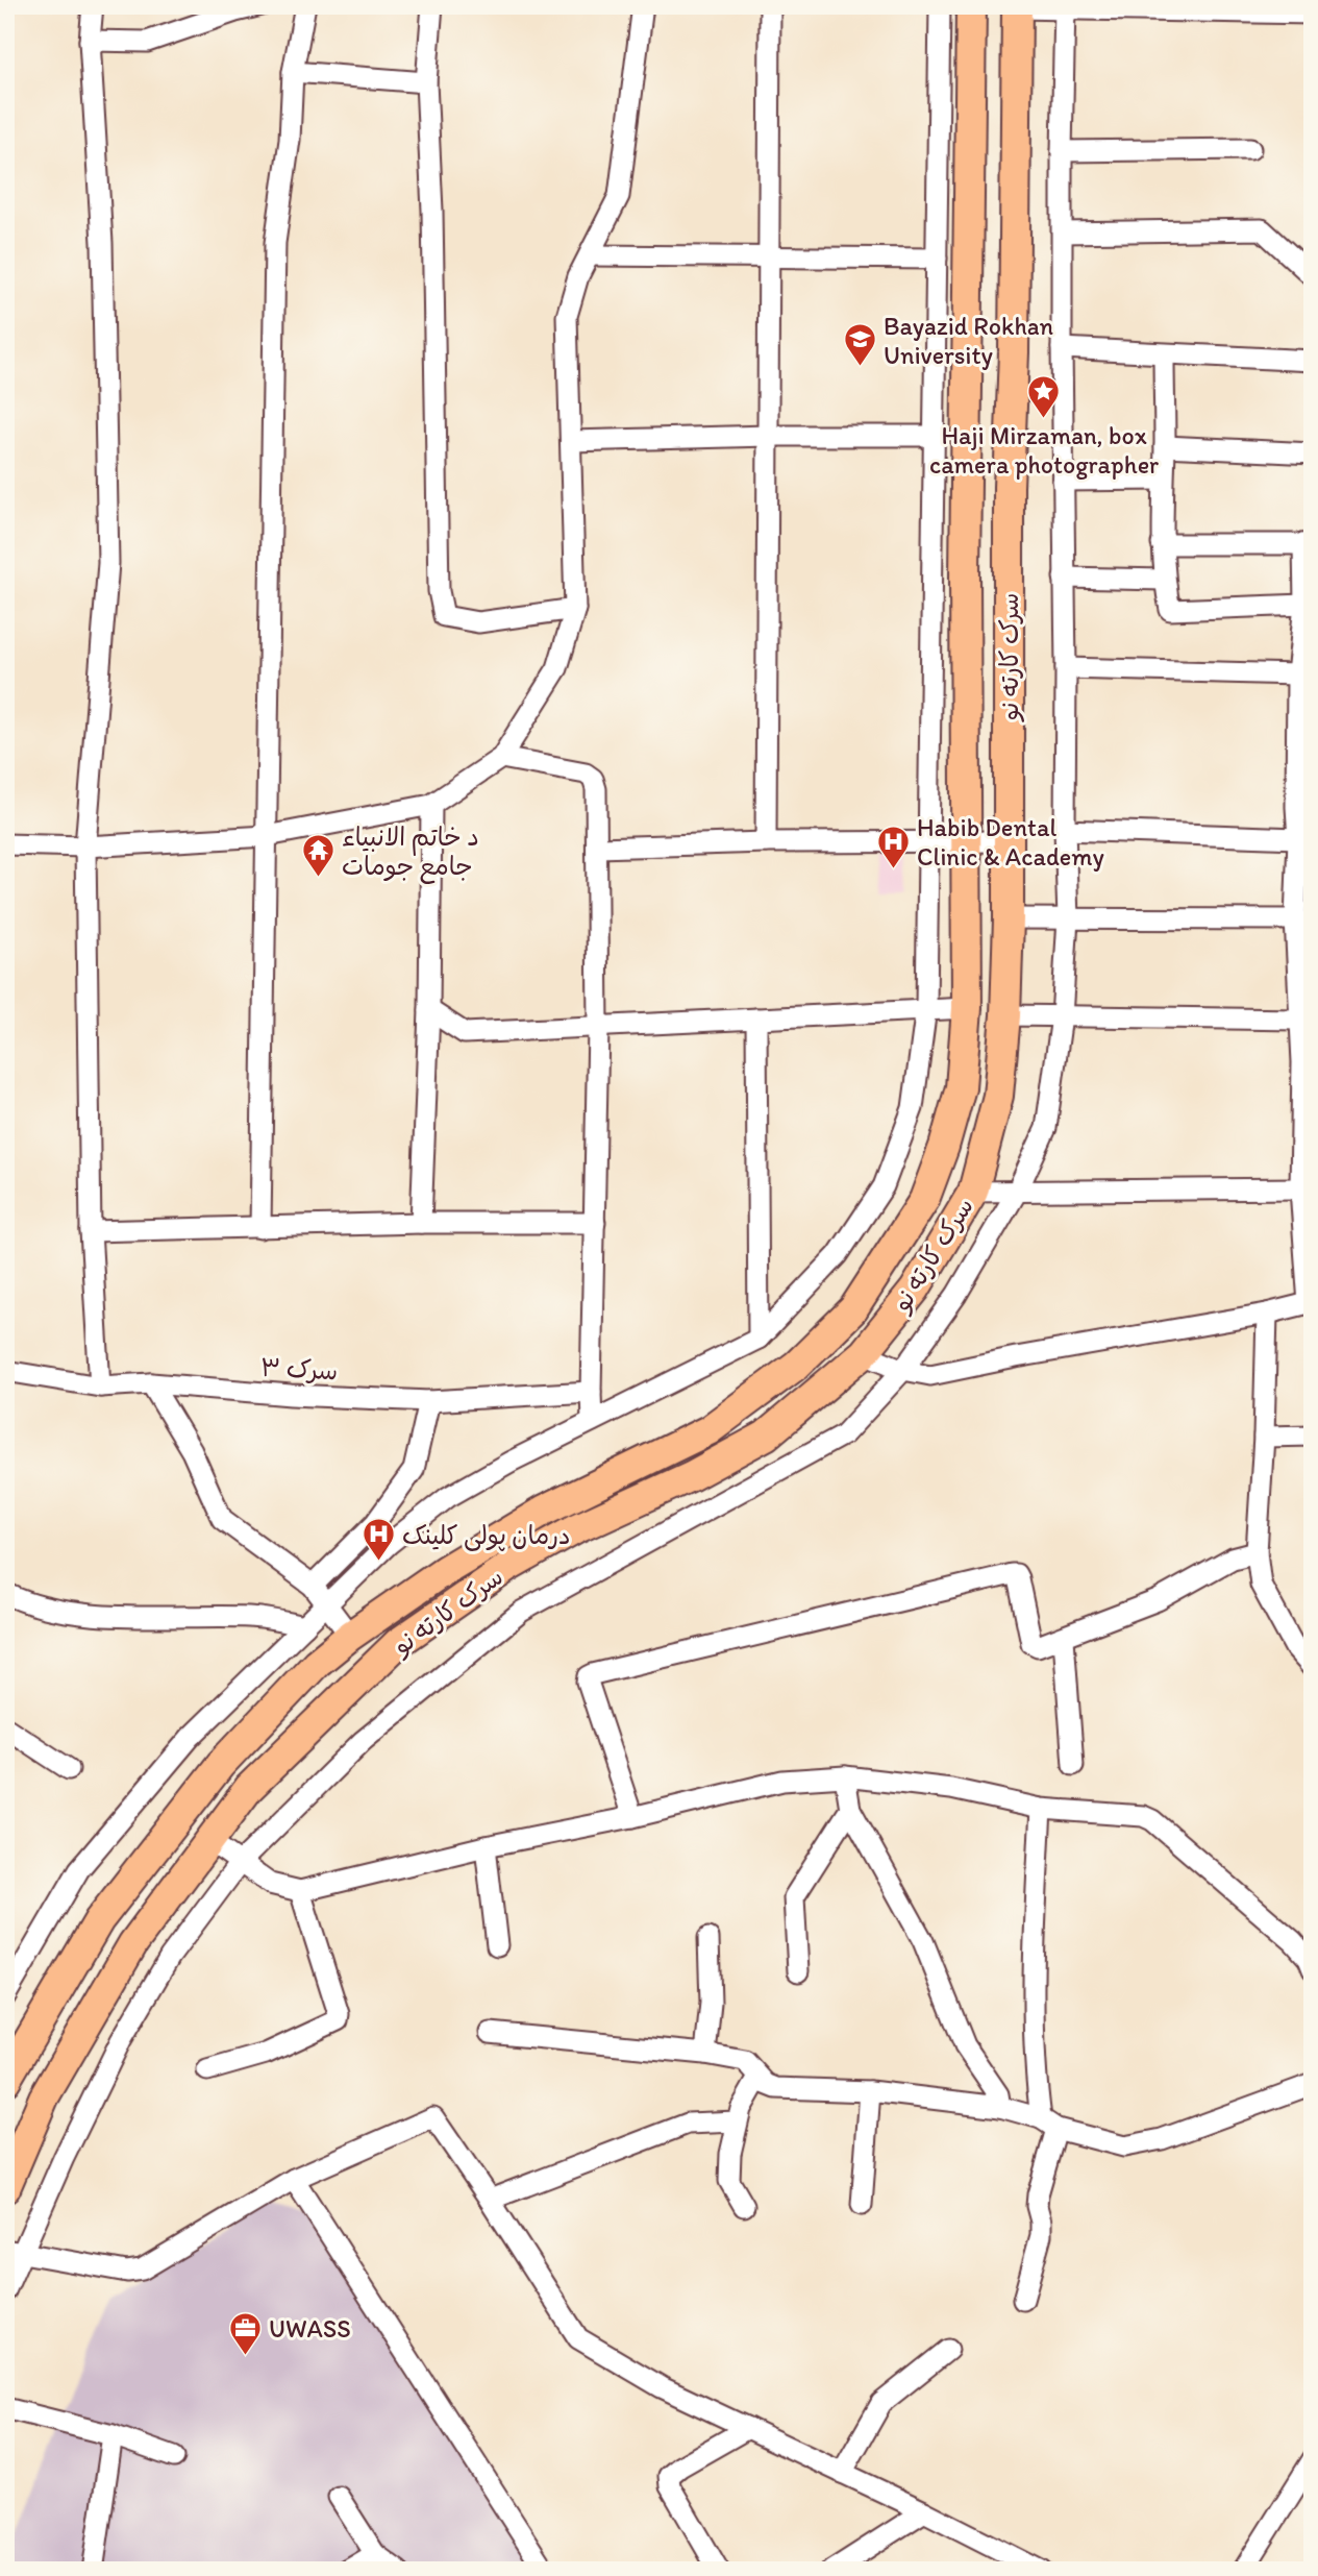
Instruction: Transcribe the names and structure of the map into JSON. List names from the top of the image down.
{
  "streets": {
    "highway": ["سرک کارته نو"],
    "street": ["سرک ۳"]
  },
  "places": {
    "school or university": ["Bayazid Rokhan University"],
    "place": ["Haji Mirzaman, box camera photographer"],
    "hospital": ["Habib Dental Clinic & Academy", "درمان پولی کلینک"],
    "temple": ["د خاتم الانبیاء جامع جومات"],
    "office": ["UWASS"]
  }
}
